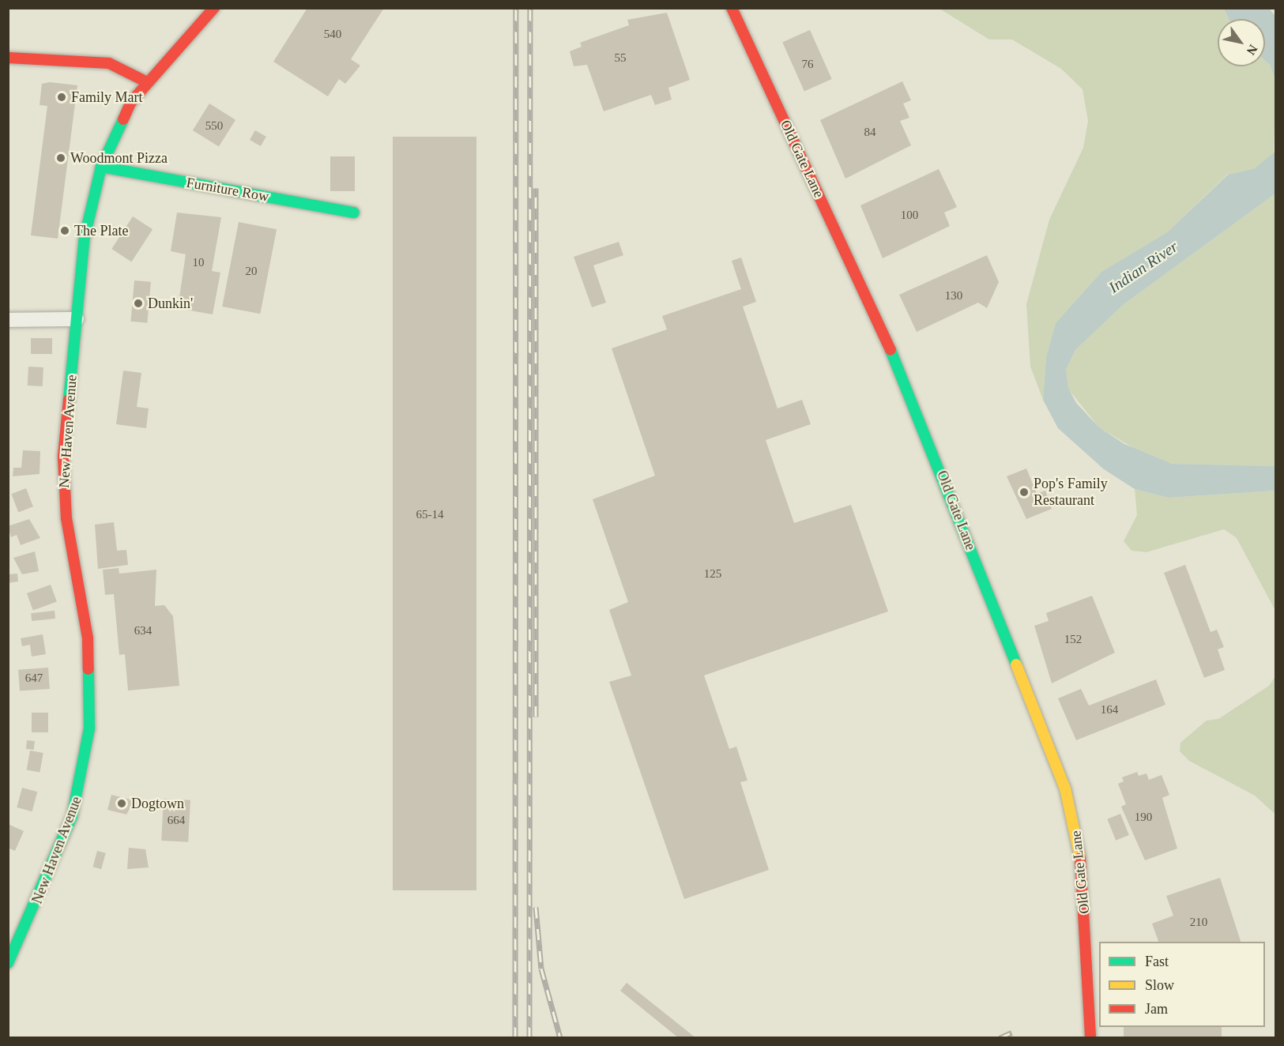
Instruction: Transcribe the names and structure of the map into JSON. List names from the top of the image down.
{
  "streets": {
    "main road": ["Old Gate Lane", "Furniture Row", "New Haven Avenue"]
  },
  "crossings": [
    ["Furniture Row", "New Haven Avenue"]
  ],
  "water": ["Indian River"],
  "places": [
    "Family Mart",
    "Woodmont Pizza",
    "The Plate",
    "Dunkin'",
    "Pop's Family Restaurant",
    "Dogtown"
  ],
  "house_numbers": [
    "540",
    "55",
    "76",
    "550",
    "84",
    "100",
    "10",
    "20",
    "130",
    "65-14",
    "125",
    "634",
    "152",
    "647",
    "164",
    "190",
    "664",
    "210"
  ],
  "legend": ["Fast", "Slow", "Jam"],
  "north": "bottom right"
}
